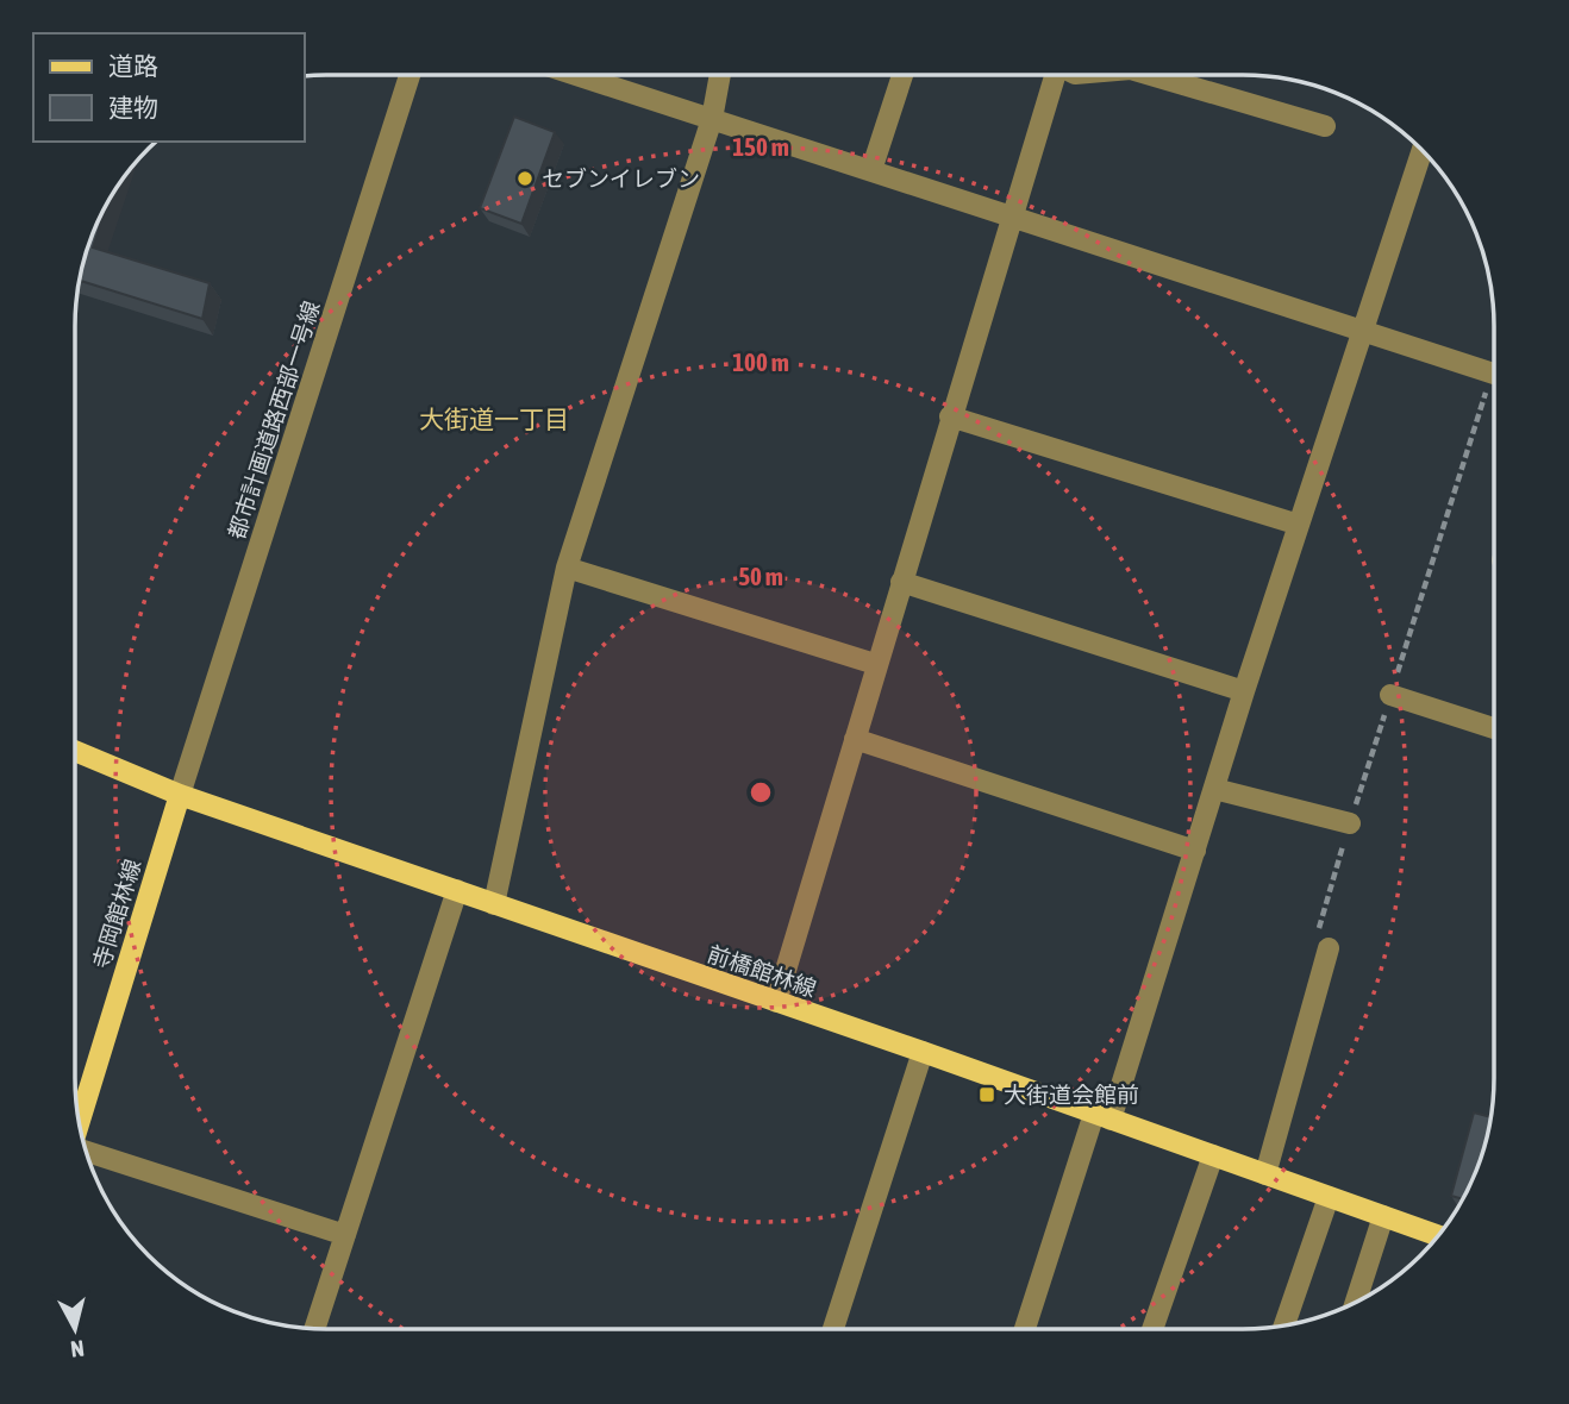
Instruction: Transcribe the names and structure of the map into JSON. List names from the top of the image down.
{
  "streets": {
    "main road": ["寺岡館林線", "前橋館林線"],
    "street": ["都市計画道路西部一号線"]
  },
  "crossings": [
    ["都市計画道路西部一号線", "寺岡館林線"],
    ["都市計画道路西部一号線", "前橋館林線"],
    ["寺岡館林線", "前橋館林線"]
  ],
  "districts": ["大街道一丁目"],
  "places": {
    "other": ["セブンイレブン"],
    "transit": ["大街道会館前"]
  },
  "legend": ["道路", "建物"],
  "north": "bottom",
  "rings": ["150 m", "100 m", "50 m"]
}
